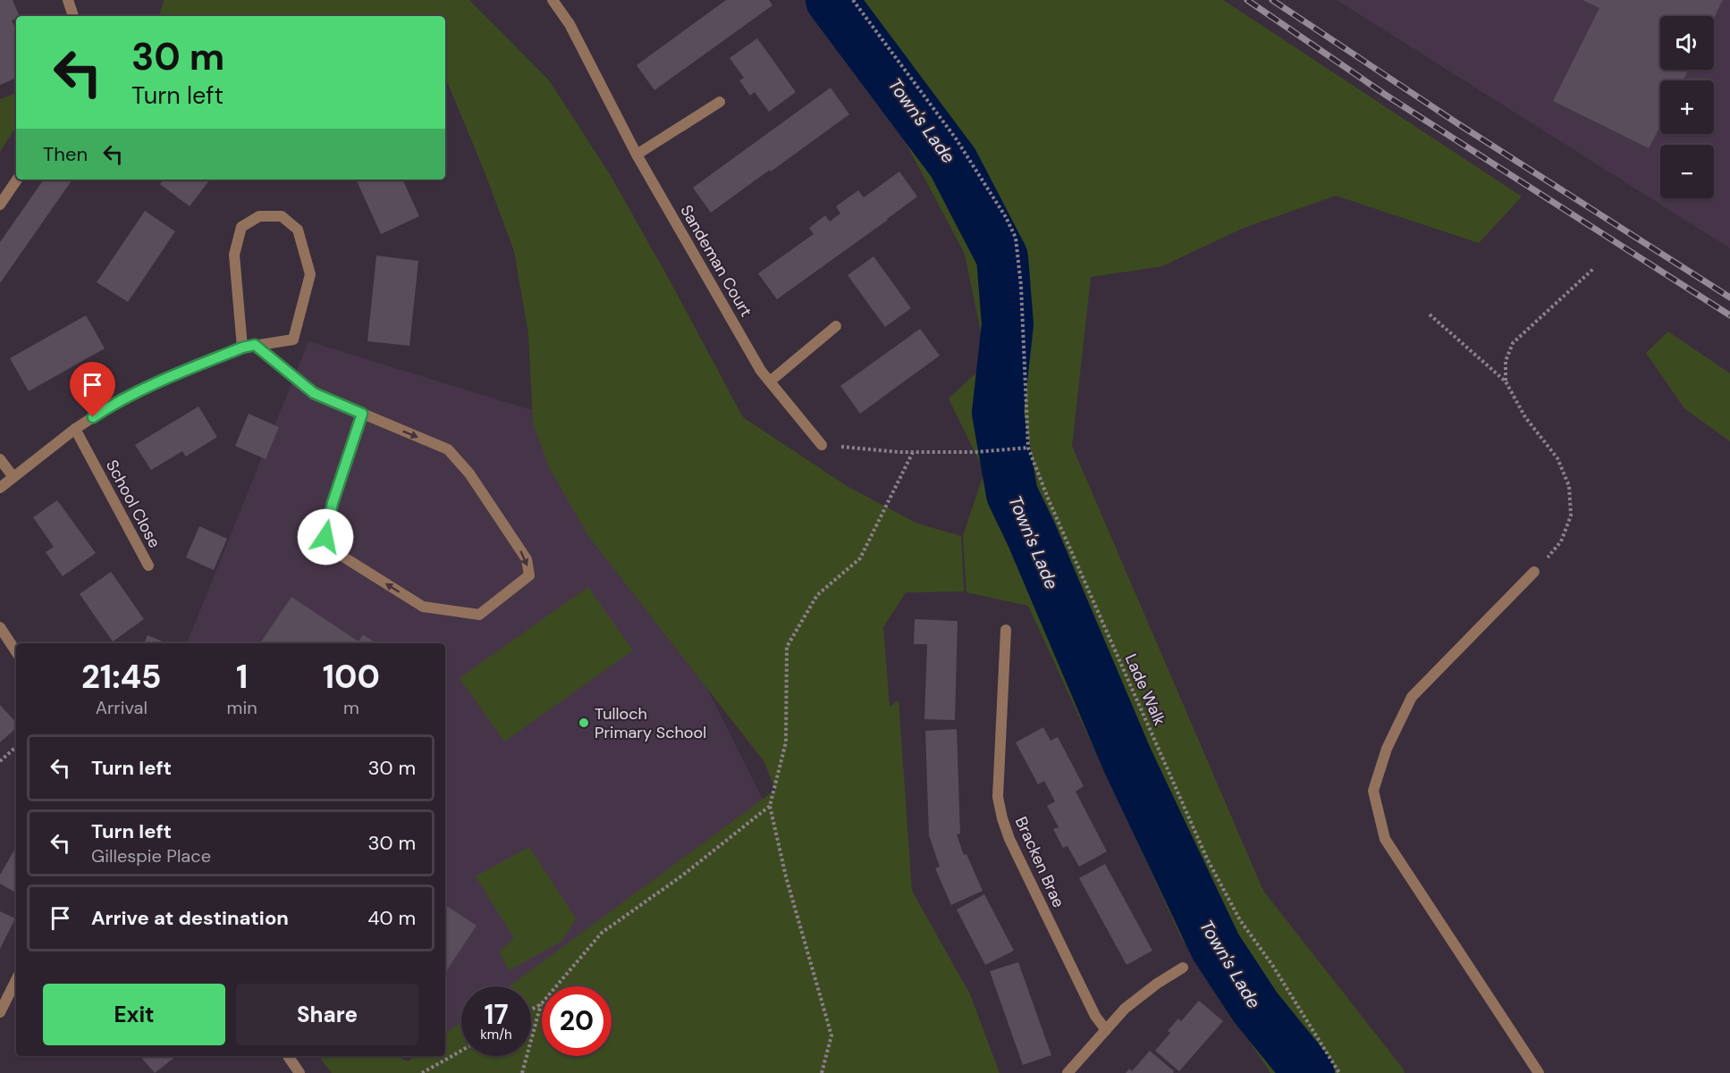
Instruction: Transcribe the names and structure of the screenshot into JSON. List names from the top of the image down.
{
  "streets": {
    "street": ["Sandeman Court", "School Close", "Bracken Brae"],
    "path": ["Lade Walk"]
  },
  "water": ["Town's Lade"],
  "places": ["Tulloch Primary School"],
  "page": {
    "map_buttons": ["+", "−"],
    "turn": ["30 m", "Turn left"],
    "then": "Then",
    "eta": [
      "21:45",
      "Arrival",
      "1",
      "min",
      "100",
      "m"
    ],
    "list": [
      {
        "name": "Turn left",
        "value": "30 m"
      },
      {
        "name": "Turn left",
        "note": "Gillespie Place",
        "value": "30 m"
      },
      {
        "name": "Arrive at destination",
        "value": "40 m"
      }
    ],
    "buttons": ["Exit", "Share"],
    "speed": "17 km/h",
    "limit": "20"
  }
}
